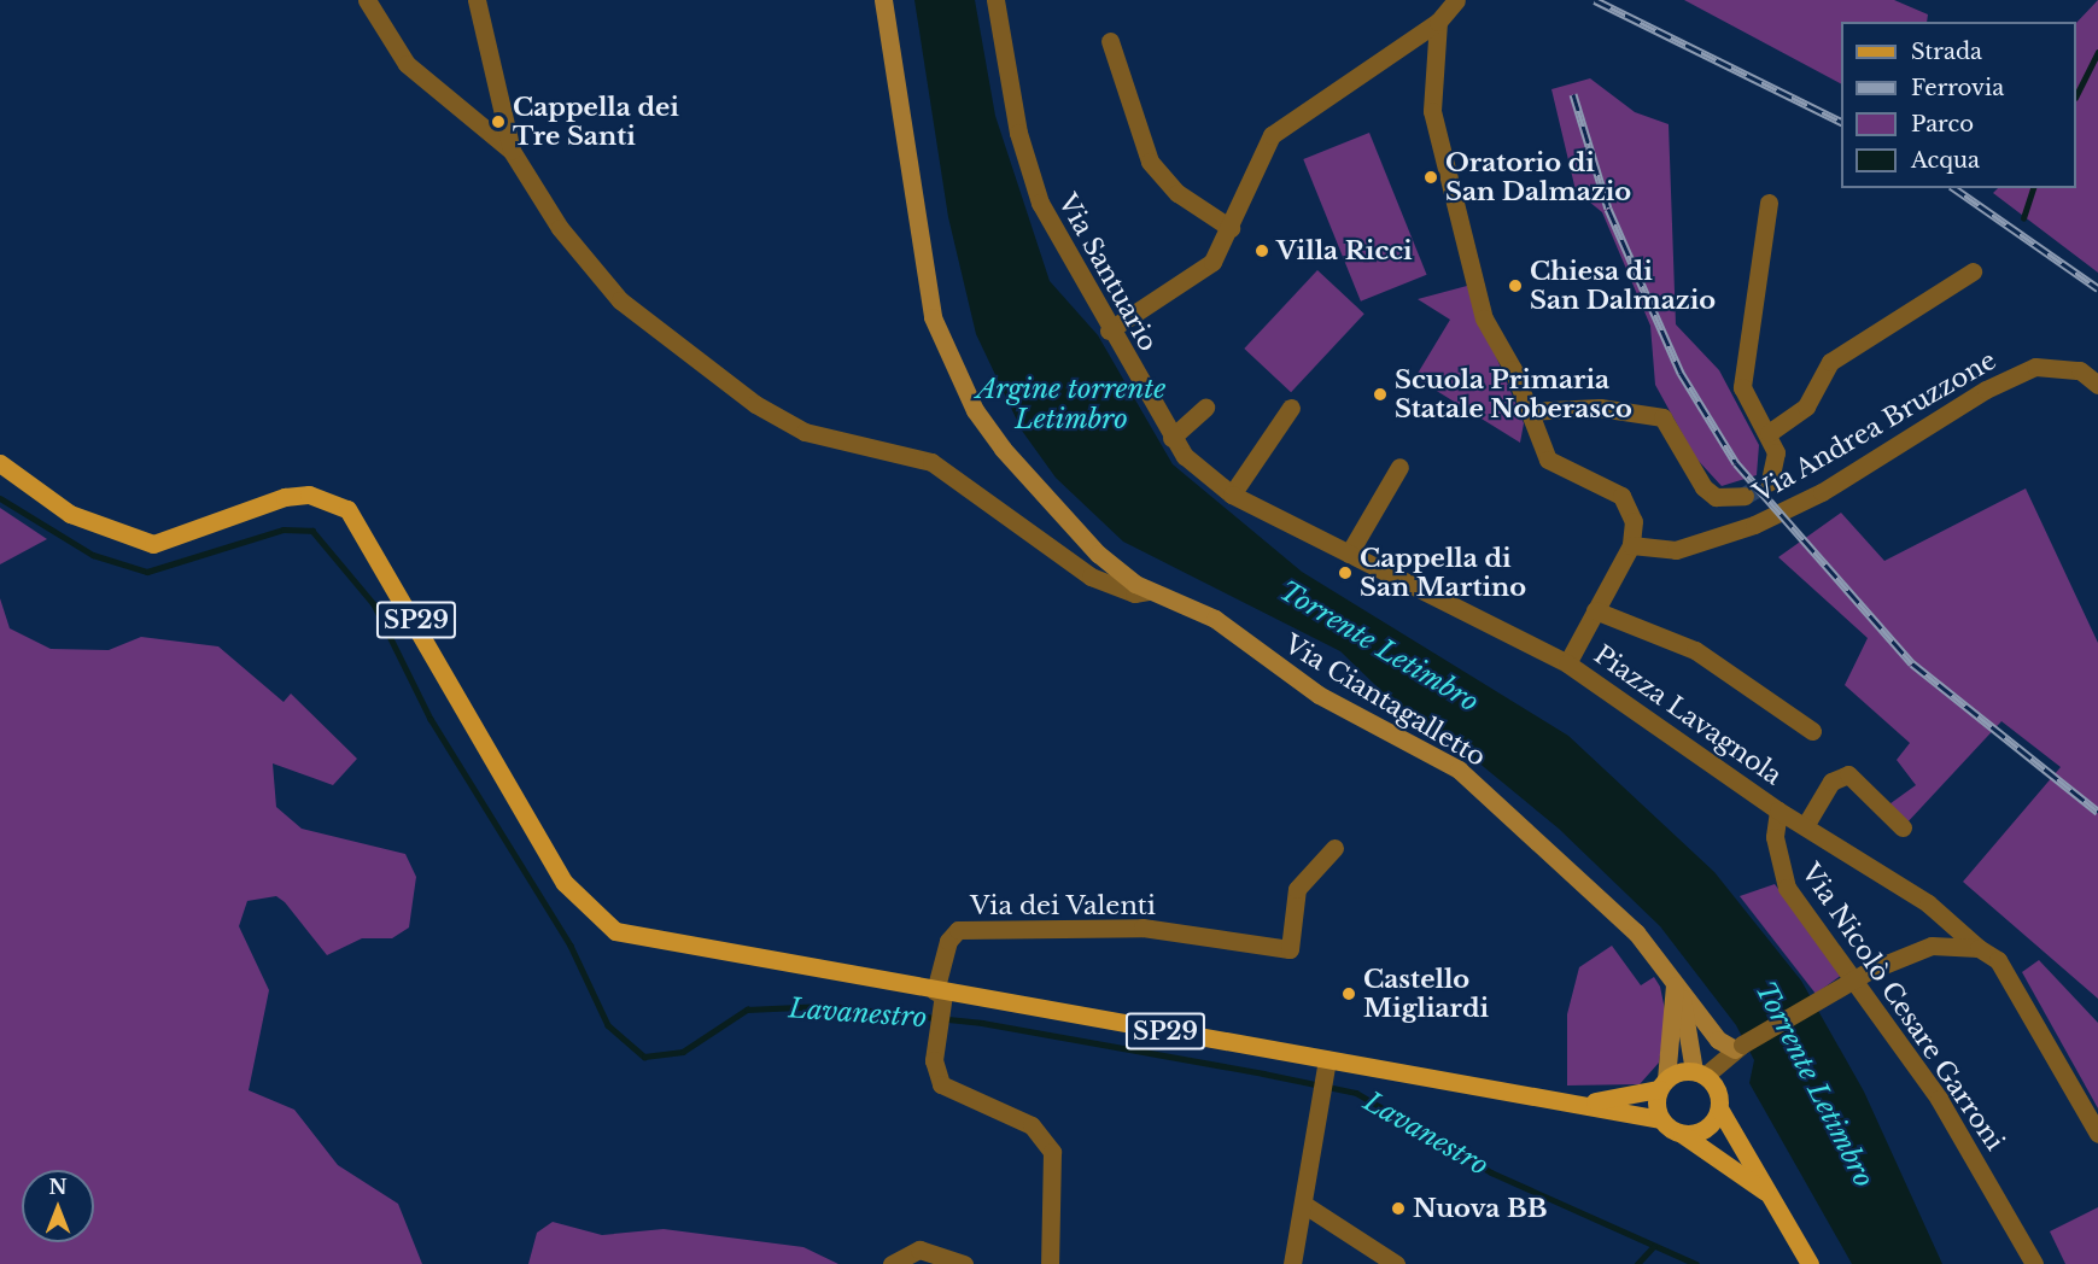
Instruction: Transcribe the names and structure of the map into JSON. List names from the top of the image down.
{
  "streets": {
    "main road": ["SP29", "Via Ciantagalletto"],
    "street": [
      "Via Santuario",
      "Via Andrea Bruzzone",
      "Piazza Lavagnola",
      "Via dei Valenti",
      "Via Nicolò Cesare Garroni"
    ]
  },
  "crossings": [
    ["Via Santuario", "Piazza Lavagnola"],
    ["SP29", "Via Ciantagalletto"],
    ["SP29", "Via dei Valenti"],
    ["Piazza Lavagnola", "Via Nicolò Cesare Garroni"]
  ],
  "water": ["Argine torrente Letimbro", "Torrente Letimbro", "Lavanestro"],
  "places": [
    "Cappella dei Tre Santi",
    "Oratorio di San Dalmazio",
    "Villa Ricci",
    "Chiesa di San Dalmazio",
    "Scuola Primaria Statale Noberasco",
    "Cappella di San Martino",
    "Castello Migliardi",
    "Nuova BB"
  ],
  "legend": [
    "Strada",
    "Ferrovia",
    "Parco",
    "Acqua"
  ],
  "north": "top"
}
